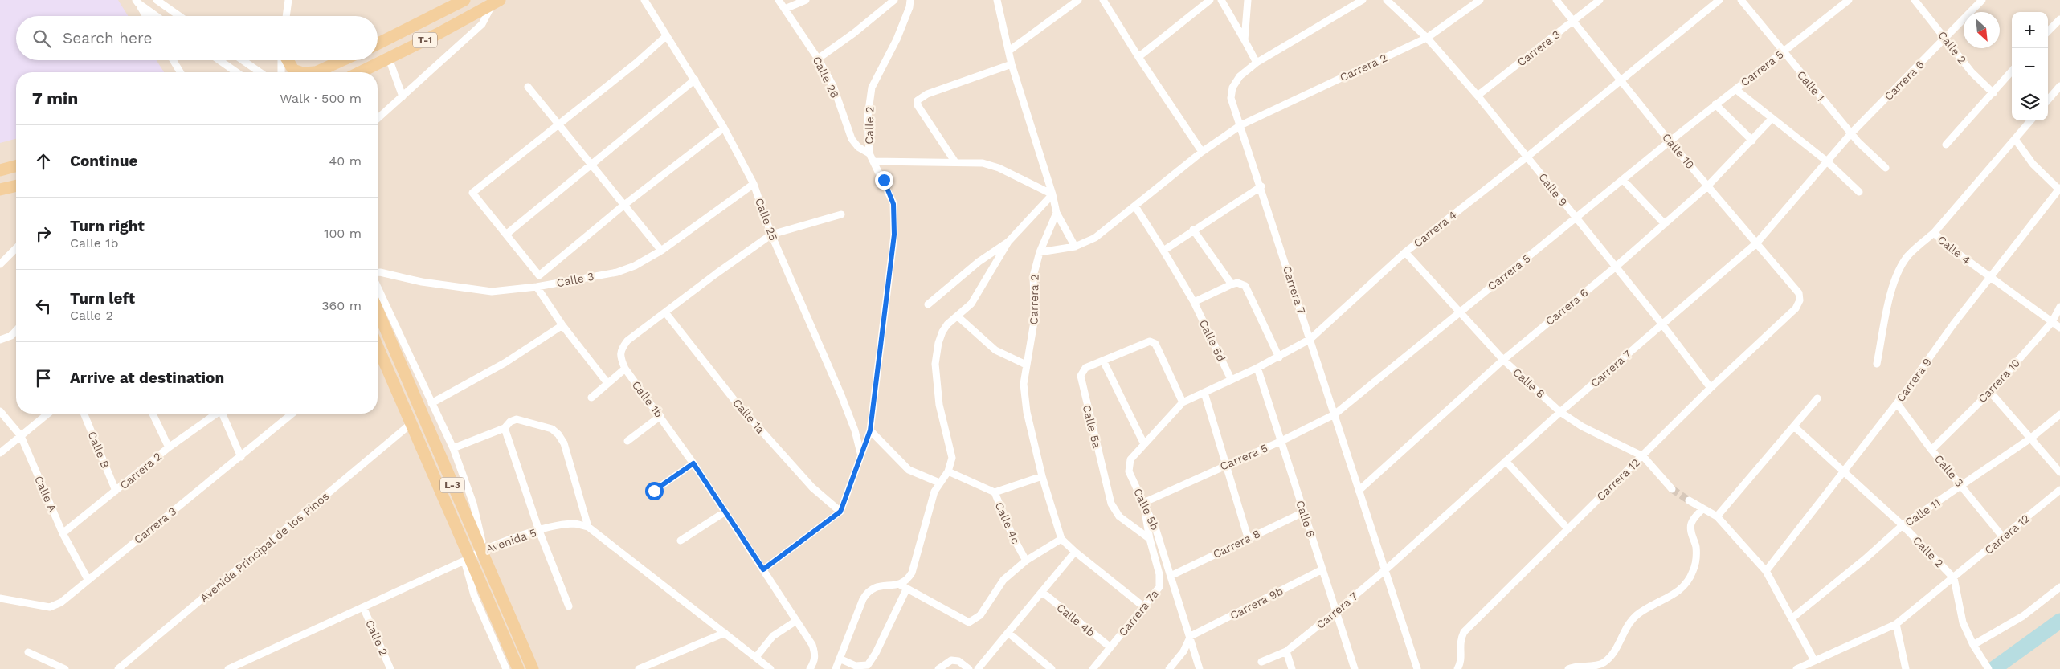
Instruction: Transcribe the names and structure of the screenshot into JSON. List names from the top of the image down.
{
  "streets": {
    "main road": ["T-1", "L-3"],
    "street": [
      "Calle 2",
      "Carrera 3",
      "Carrera 2",
      "Carrera 5",
      "Calle 26",
      "Carrera 6",
      "Calle 1",
      "Calle 10",
      "Calle 9",
      "Calle 25",
      "Carrera 4",
      "Calle 4",
      "Calle 3",
      "Carrera 7",
      "Calle 5d",
      "Carrera 9",
      "Carrera 10",
      "Calle 8",
      "Calle 1b",
      "Calle 1a",
      "Calle 5a",
      "Calle B",
      "Carrera 12",
      "Calle A",
      "Calle 5b",
      "Calle 11",
      "Calle 6",
      "Calle 4c",
      "Avenida 5",
      "Carrera 8",
      "Avenida Principal de los Pinos",
      "Carrera 9b",
      "Carrera 7a",
      "Calle 4b"
    ]
  },
  "crossings": [
    ["Calle 2", "Calle 26"],
    ["Calle 2", "Carrera 6"],
    ["Calle 2", "Calle 25"],
    ["Calle 2", "Carrera 9"],
    ["Calle 2", "Calle 1a"],
    ["Calle 2", "Carrera 12"],
    ["Calle 2", "Calle 11"],
    ["Calle 2", "Avenida 5"],
    ["Carrera 3", "Calle 10"],
    ["Carrera 3", "Calle 9"],
    ["Carrera 3", "Calle A"],
    ["Carrera 2", "Calle 9"],
    ["Carrera 2", "Carrera 7"],
    ["Carrera 2", "Calle 5d"],
    ["Carrera 2", "Calle B"],
    ["Carrera 2", "Calle A"],
    ["Carrera 2", "Calle 4c"],
    ["Carrera 2", "Carrera 7a"],
    ["Carrera 5", "Calle 1"],
    ["Carrera 5", "Calle 10"],
    ["Carrera 5", "Calle 9"],
    ["Carrera 5", "Carrera 7"],
    ["Carrera 5", "Calle 8"],
    ["Carrera 5", "Calle 5b"],
    ["Carrera 5", "Calle 6"],
    ["Carrera 5", "Carrera 7a"],
    ["Carrera 6", "Calle 1"],
    ["Carrera 6", "Calle 10"],
    ["Carrera 6", "Calle 9"],
    ["Carrera 6", "Carrera 7"],
    ["Carrera 6", "Calle 8"],
    ["Calle 10", "Carrera 4"],
    ["Calle 10", "Carrera 7"],
    ["Calle 10", "Carrera 12"],
    ["Calle 9", "Carrera 4"],
    ["Calle 9", "Carrera 7"],
    ["Calle 9", "Carrera 12"],
    ["Calle 25", "Calle 3"],
    ["Calle 25", "Calle 1b"],
    ["Carrera 4", "Carrera 7"],
    ["Carrera 4", "Calle 5d"],
    ["Carrera 4", "Calle 8"],
    ["Carrera 4", "Calle 5a"],
    ["Carrera 4", "Calle 5b"],
    ["Carrera 4", "Calle 6"],
    ["Calle 4", "Carrera 9"],
    ["Calle 4", "Carrera 10"],
    ["Calle 3", "Carrera 9"],
    ["Calle 3", "Carrera 10"],
    ["Calle 3", "Carrera 12"],
    ["Calle 3", "Calle 11"],
    ["Carrera 7", "Calle 8"],
    ["Carrera 7", "Calle 6"],
    ["Calle 8", "Carrera 12"],
    ["Calle 1b", "Calle 1a"],
    ["Calle 5a", "Carrera 7a"],
    ["L-3", "Avenida 5"],
    ["L-3", "Avenida Principal de los Pinos"],
    ["Calle 5b", "Carrera 8"],
    ["Calle 5b", "Carrera 9b"],
    ["Calle 5b", "Carrera 7a"],
    ["Calle 6", "Carrera 8"],
    ["Calle 6", "Carrera 9b"],
    ["Carrera 7a", "Calle 4b"]
  ],
  "north": "bottom right",
  "page": {
    "map_buttons": ["+", "−"],
    "search": "Search here",
    "heading": ["7 min", "Walk · 500 m"],
    "list": [
      ["Continue", "40 m"],
      ["Turn right", "Calle 1b", "100 m"],
      ["Turn left", "Calle 2", "360 m"],
      "Arrive at destination"
    ]
  }
}
